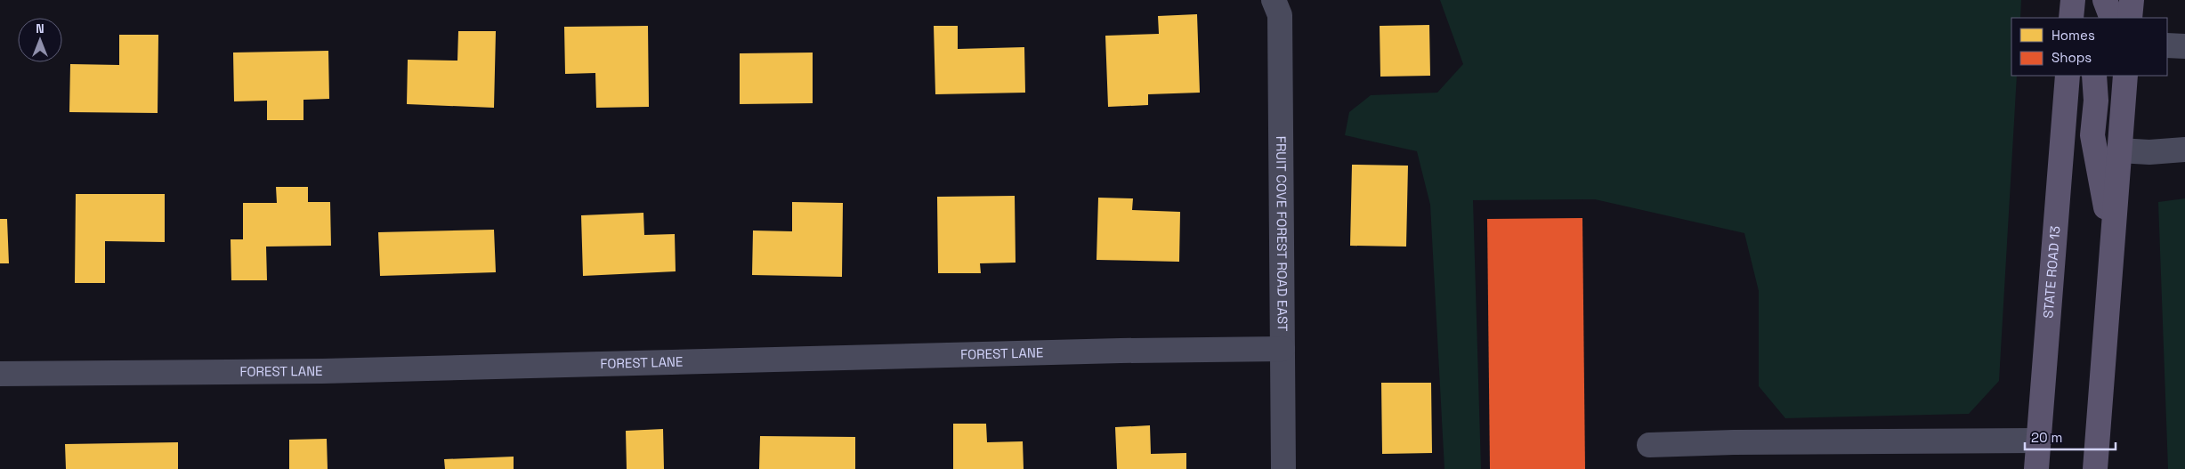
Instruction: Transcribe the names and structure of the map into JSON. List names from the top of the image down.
{
  "streets": {
    "main road": ["STATE ROAD 13"],
    "street": ["FRUIT COVE FOREST ROAD EAST", "FOREST LANE"]
  },
  "crossings": [
    ["FRUIT COVE FOREST ROAD EAST", "FOREST LANE"]
  ],
  "legend": ["Homes", "Shops"],
  "scale_bar": "20 m",
  "north": "top"
}
